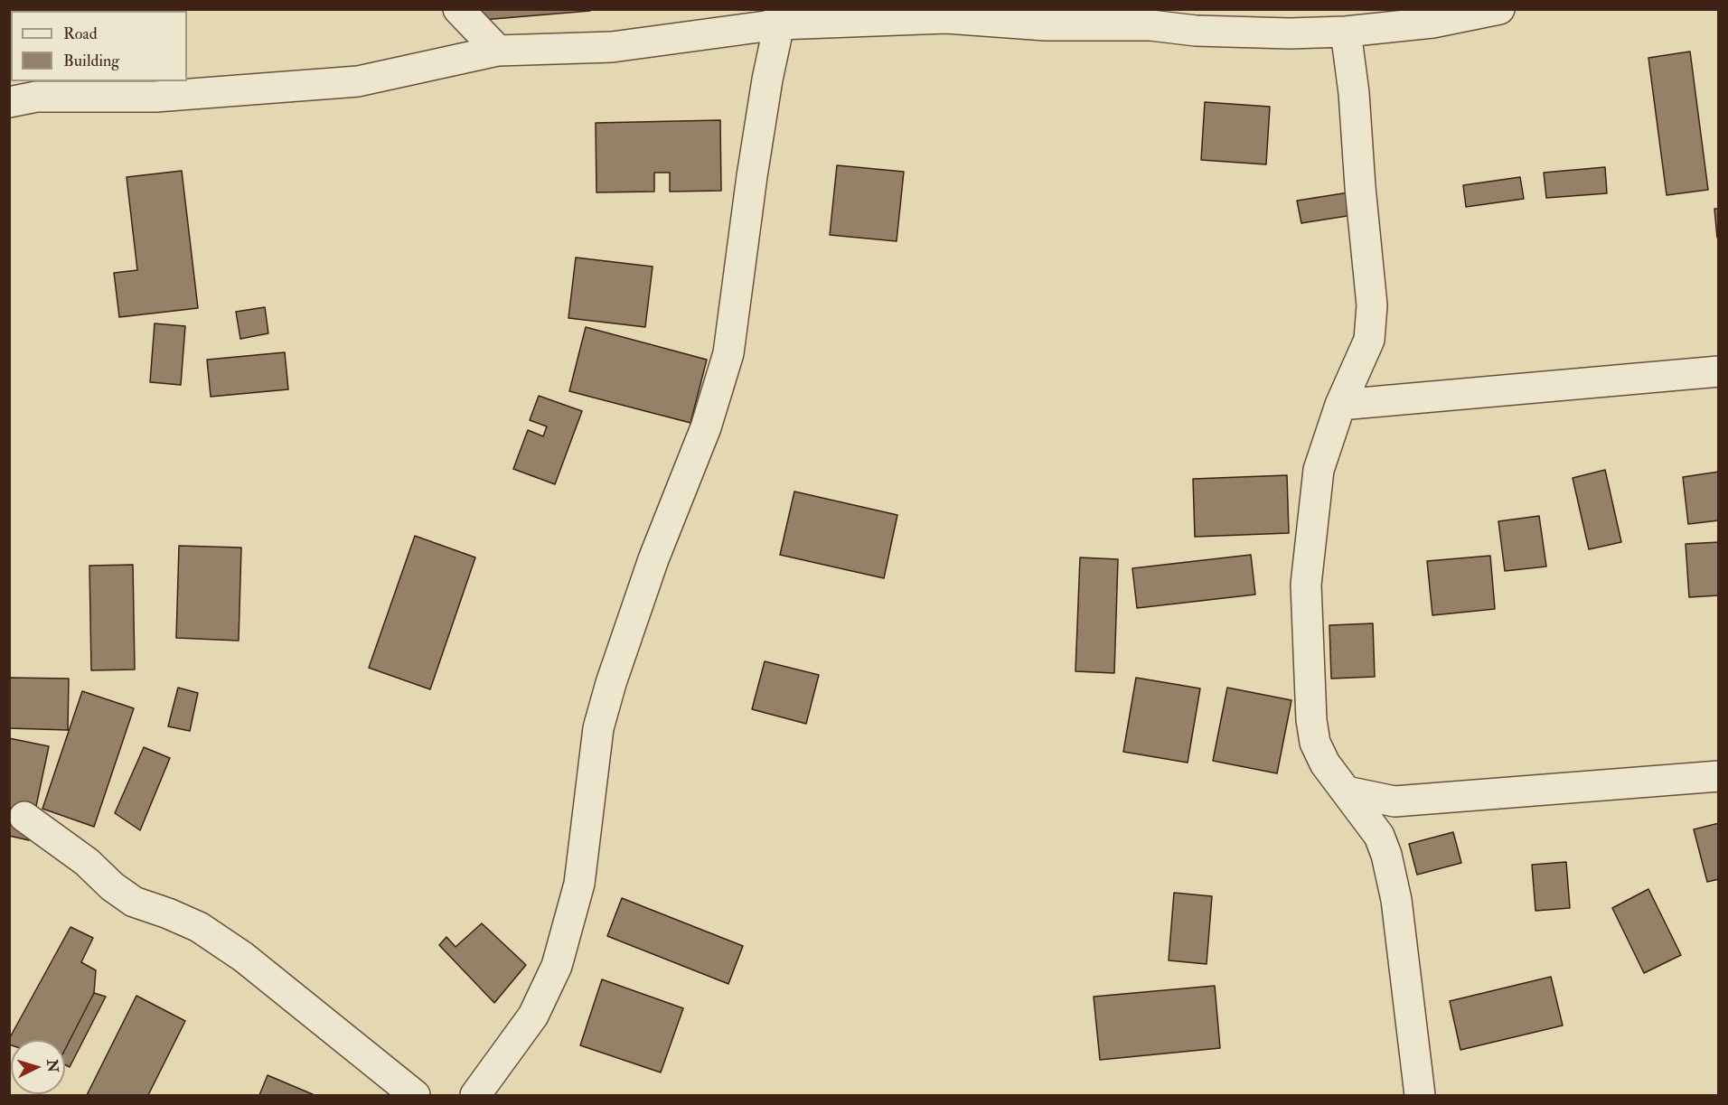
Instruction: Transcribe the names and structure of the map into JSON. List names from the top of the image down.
{
  "legend": ["Road", "Building"],
  "north": "right"
}
